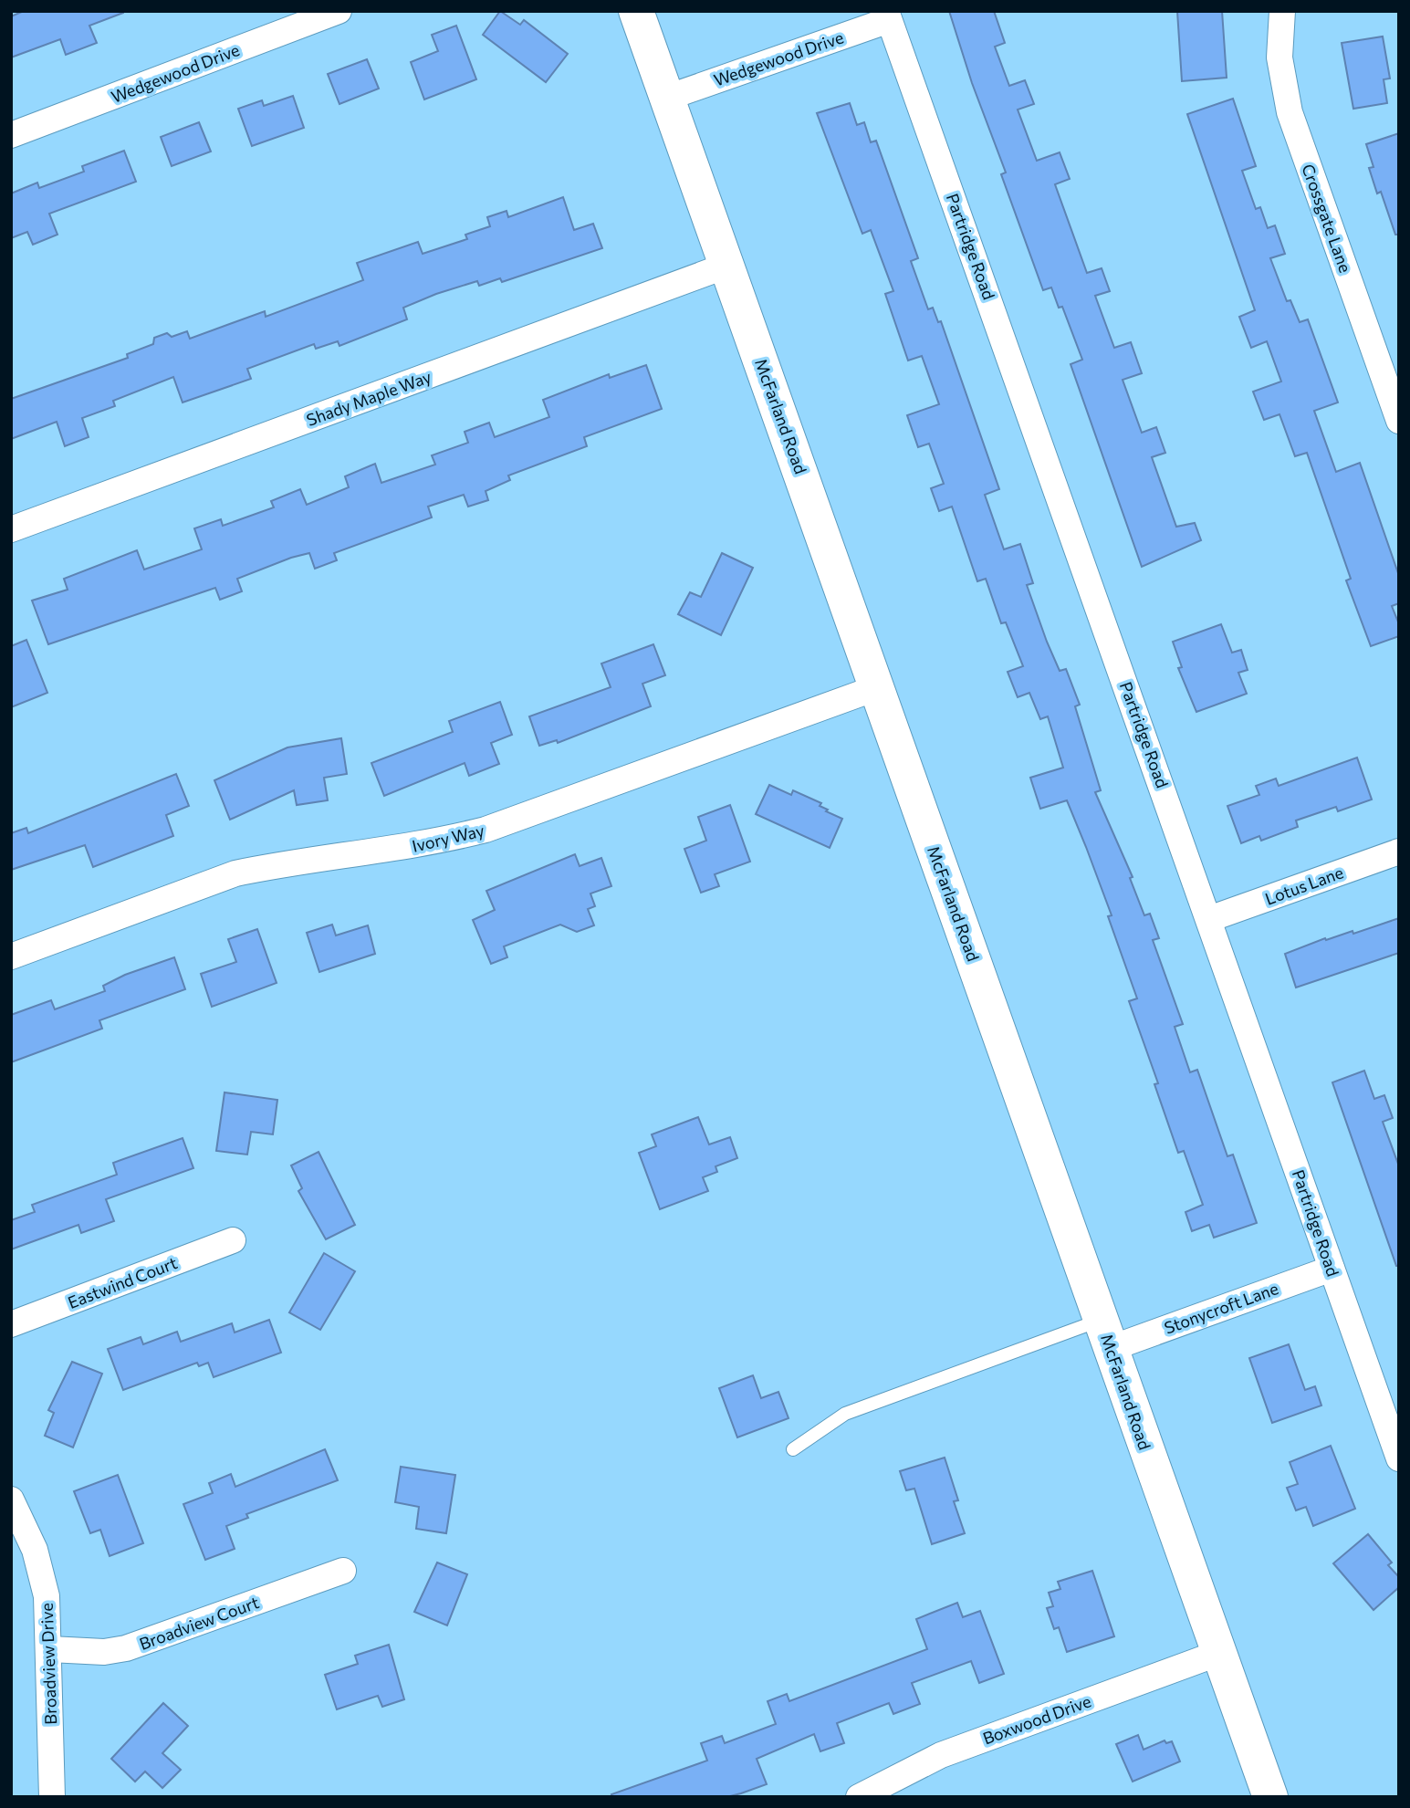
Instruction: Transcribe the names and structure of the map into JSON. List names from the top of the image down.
{
  "streets": {
    "street": [
      "Wedgewood Drive",
      "Crossgate Lane",
      "Partridge Road",
      "Shady Maple Way",
      "McFarland Road",
      "Ivory Way",
      "Lotus Lane",
      "Eastwind Court",
      "Stonycroft Lane",
      "Broadview Court",
      "Broadview Drive",
      "Boxwood Drive"
    ]
  },
  "crossings": [
    ["Wedgewood Drive", "Partridge Road"],
    ["Wedgewood Drive", "McFarland Road"],
    ["Partridge Road", "Lotus Lane"],
    ["Partridge Road", "Stonycroft Lane"],
    ["Shady Maple Way", "McFarland Road"],
    ["McFarland Road", "Ivory Way"],
    ["McFarland Road", "Stonycroft Lane"],
    ["McFarland Road", "Boxwood Drive"],
    ["Broadview Court", "Broadview Drive"]
  ]
}
